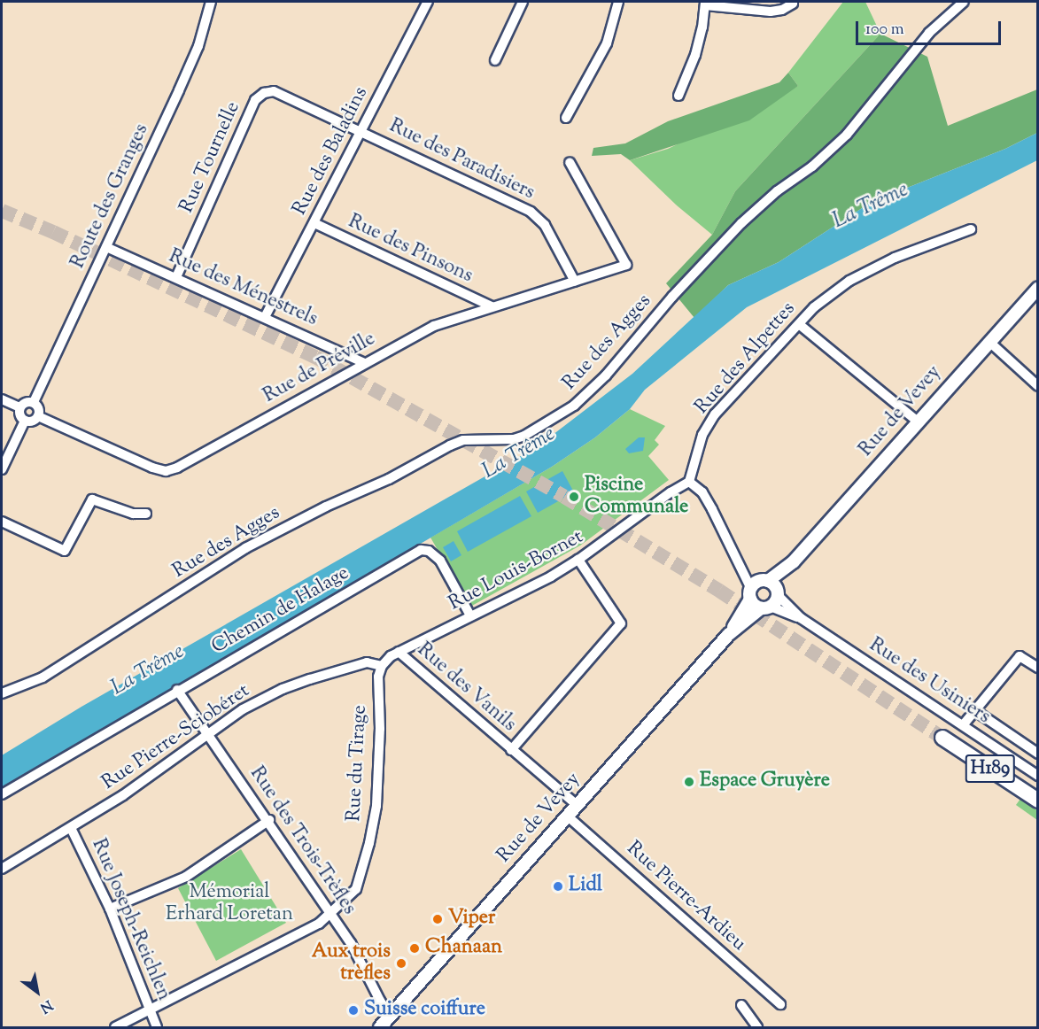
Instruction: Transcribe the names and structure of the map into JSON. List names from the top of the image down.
{
  "streets": {
    "highway": ["H189"],
    "main road": ["Rue de Vevey"],
    "street": [
      "Rue des Baladins",
      "Rue Tournelle",
      "Rue des Paradisiers",
      "Route des Granges",
      "Rue des Pinsons",
      "Rue des Ménestrels",
      "Rue des Agges",
      "Rue des Alpettes",
      "Rue de Préville",
      "Rue Louis-Bornet",
      "Chemin de Halage",
      "Rue des Usiniers",
      "Rue des Vanils",
      "Rue Pierre-Sciobéret",
      "Rue du Tirage",
      "Rue des Trois-Trèfles",
      "Rue Pierre-Ardieu",
      "Rue Joseph-Reichlen"
    ]
  },
  "crossings": [
    ["Rue des Baladins", "Rue Tournelle"],
    ["Rue des Baladins", "Rue des Paradisiers"],
    ["Rue des Baladins", "Rue des Pinsons"],
    ["Rue des Baladins", "Rue des Ménestrels"],
    ["Rue Tournelle", "Rue des Paradisiers"],
    ["Rue Tournelle", "Rue des Ménestrels"],
    ["Rue des Paradisiers", "Rue de Préville"],
    ["Route des Granges", "Rue des Ménestrels"],
    ["Route des Granges", "Rue de Préville"],
    ["Rue des Pinsons", "Rue de Préville"],
    ["Rue des Ménestrels", "Rue de Préville"],
    ["Rue des Alpettes", "Rue Louis-Bornet"],
    ["Rue de Vevey", "Rue des Usiniers"],
    ["Rue de Vevey", "Rue des Vanils"],
    ["Rue de Vevey", "Rue des Trois-Trèfles"],
    ["Rue de Vevey", "Rue Pierre-Ardieu"],
    ["Rue Louis-Bornet", "Chemin de Halage"],
    ["Rue Louis-Bornet", "Rue des Vanils"],
    ["Rue Louis-Bornet", "Rue Pierre-Sciobéret"],
    ["Rue Louis-Bornet", "Rue du Tirage"],
    ["Chemin de Halage", "Rue des Trois-Trèfles"],
    ["Rue Pierre-Sciobéret", "Rue du Tirage"],
    ["Rue Pierre-Sciobéret", "Rue des Trois-Trèfles"],
    ["Rue Pierre-Sciobéret", "Rue Joseph-Reichlen"],
    ["Rue du Tirage", "Rue des Trois-Trèfles"],
    ["Rue du Tirage", "Rue Joseph-Reichlen"]
  ],
  "water": ["La Trême"],
  "parks": ["Mémorial Erhard Loretan"],
  "places": [
    "Piscine Communale",
    "Espace Gruyère",
    "Lidl",
    "Viper",
    "Chanaan",
    "Aux trois trèfles",
    "Suisse coiffure"
  ],
  "scale_bar": "100 m",
  "north": "bottom right"
}
